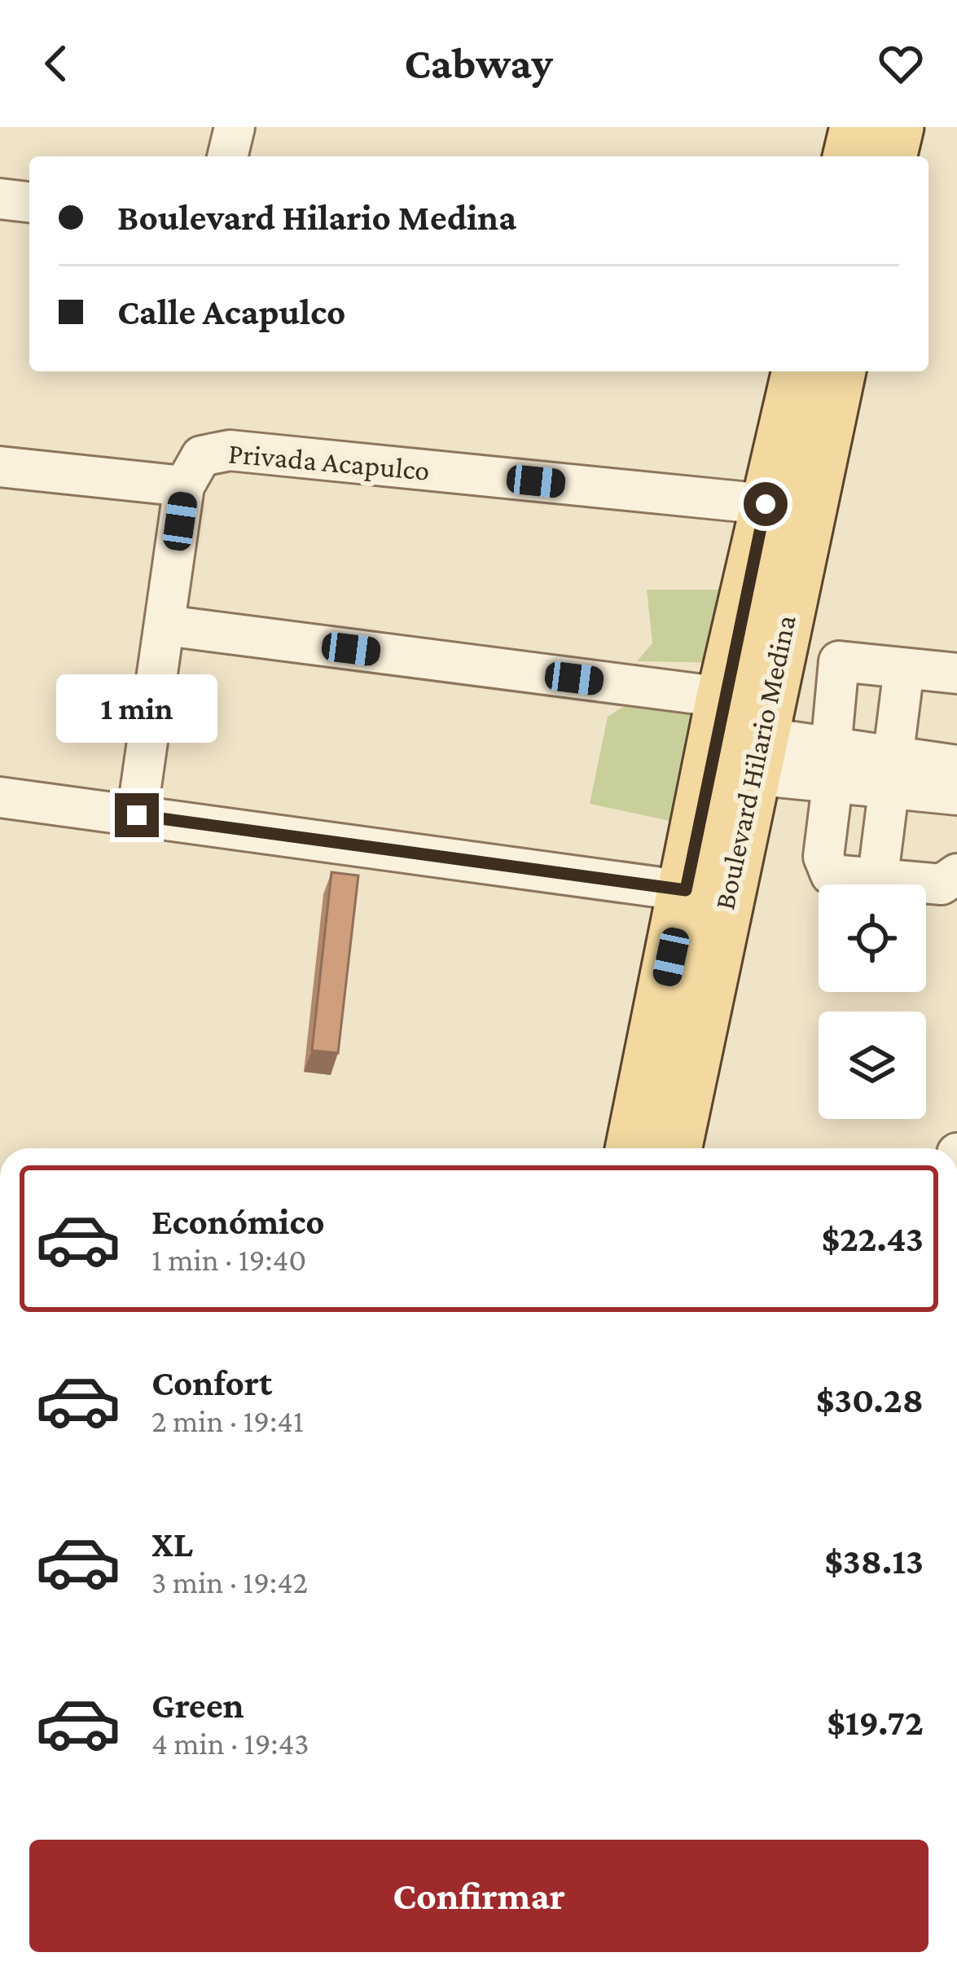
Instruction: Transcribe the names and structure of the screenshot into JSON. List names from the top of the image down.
{
  "streets": {
    "main road": ["Boulevard Hilario Medina"],
    "street": ["Privada Acapulco"]
  },
  "crossings": [
    ["Privada Acapulco", "Boulevard Hilario Medina"]
  ],
  "page": {
    "header": "Cabway",
    "banner": ["Boulevard Hilario Medina", "Calle Acapulco"],
    "bubble": "1 min",
    "list": [
      {
        "name": "Económico",
        "note": "1 min · 19:40",
        "value": "$22.43"
      },
      {
        "name": "Confort",
        "note": "2 min · 19:41",
        "value": "$30.28"
      },
      {
        "name": "XL",
        "note": "3 min · 19:42",
        "value": "$38.13"
      },
      {
        "name": "Green",
        "note": "4 min · 19:43",
        "value": "$19.72"
      }
    ],
    "buttons": "Confirmar"
  }
}
